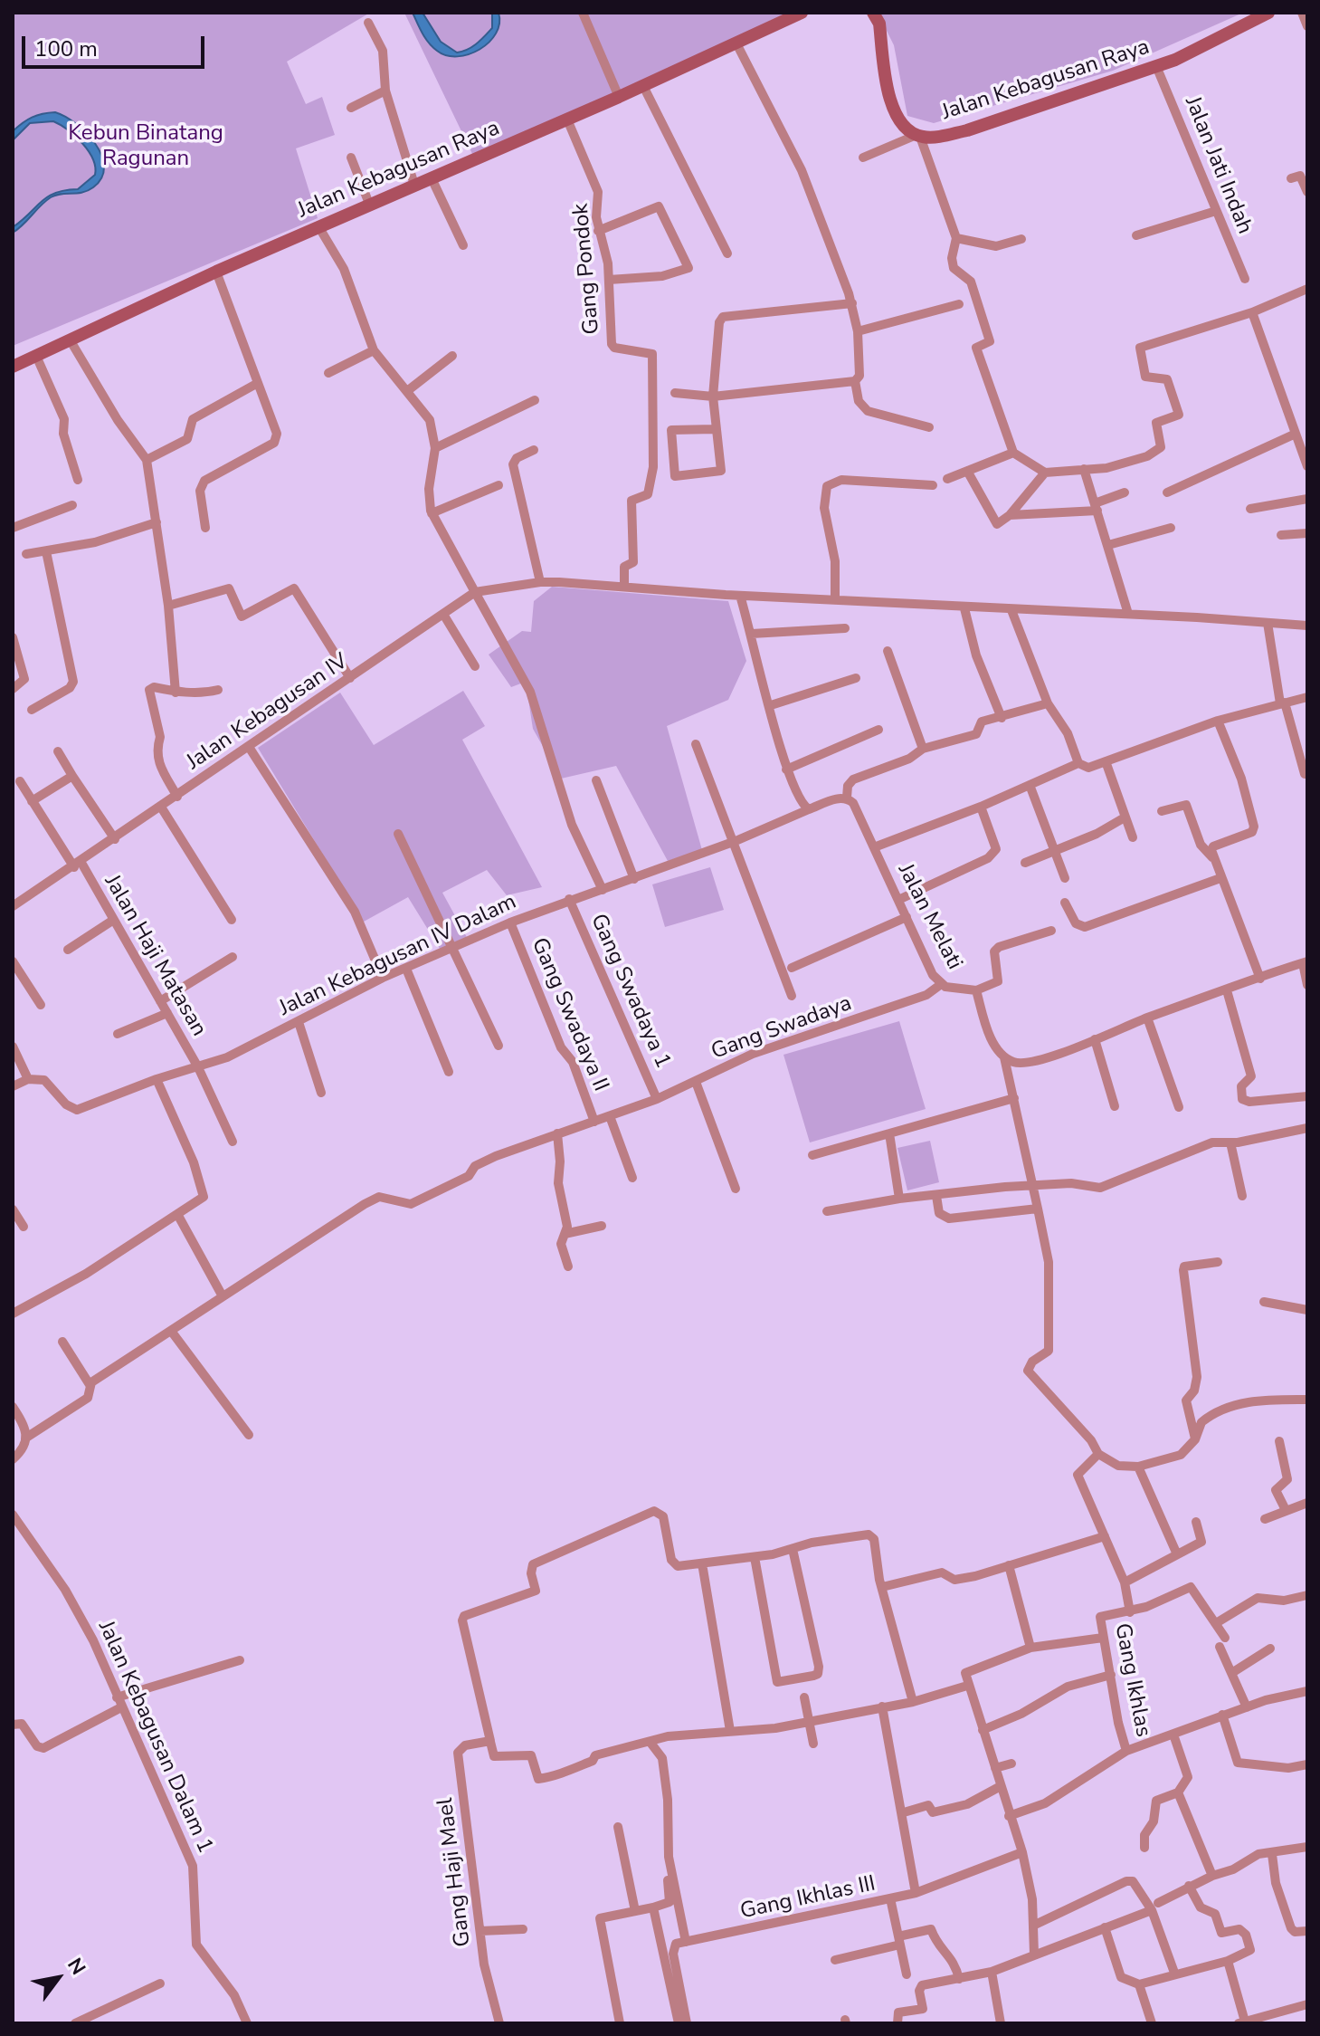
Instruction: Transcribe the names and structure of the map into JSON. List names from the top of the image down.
{
  "streets": {
    "main road": ["Jalan Kebagusan Raya"],
    "street": [
      "Jalan Jati Indah",
      "Gang Pondok",
      "Jalan Kebagusan IV",
      "Jalan Melati",
      "Jalan Haji Matasan",
      "Jalan Kebagusan IV Dalam",
      "Gang Swadaya 1",
      "Gang Swadaya II",
      "Gang Swadaya",
      "Gang Ikhlas",
      "Jalan Kebagusan Dalam 1",
      "Gang Haji Mael",
      "Gang Ikhlas III"
    ]
  },
  "crossings": [
    ["Jalan Kebagusan Raya", "Jalan Jati Indah"],
    ["Jalan Kebagusan Raya", "Gang Pondok"],
    ["Gang Pondok", "Jalan Kebagusan IV"],
    ["Jalan Kebagusan IV", "Jalan Haji Matasan"],
    ["Jalan Melati", "Gang Swadaya"],
    ["Jalan Melati", "Gang Ikhlas"],
    ["Jalan Haji Matasan", "Jalan Kebagusan IV Dalam"],
    ["Jalan Kebagusan IV Dalam", "Gang Swadaya 1"],
    ["Jalan Kebagusan IV Dalam", "Gang Swadaya II"],
    ["Gang Swadaya 1", "Gang Swadaya"],
    ["Gang Swadaya II", "Gang Swadaya"]
  ],
  "parks": ["Kebun Binatang Ragunan"],
  "scale_bar": "100 m",
  "north": "top right"
}
